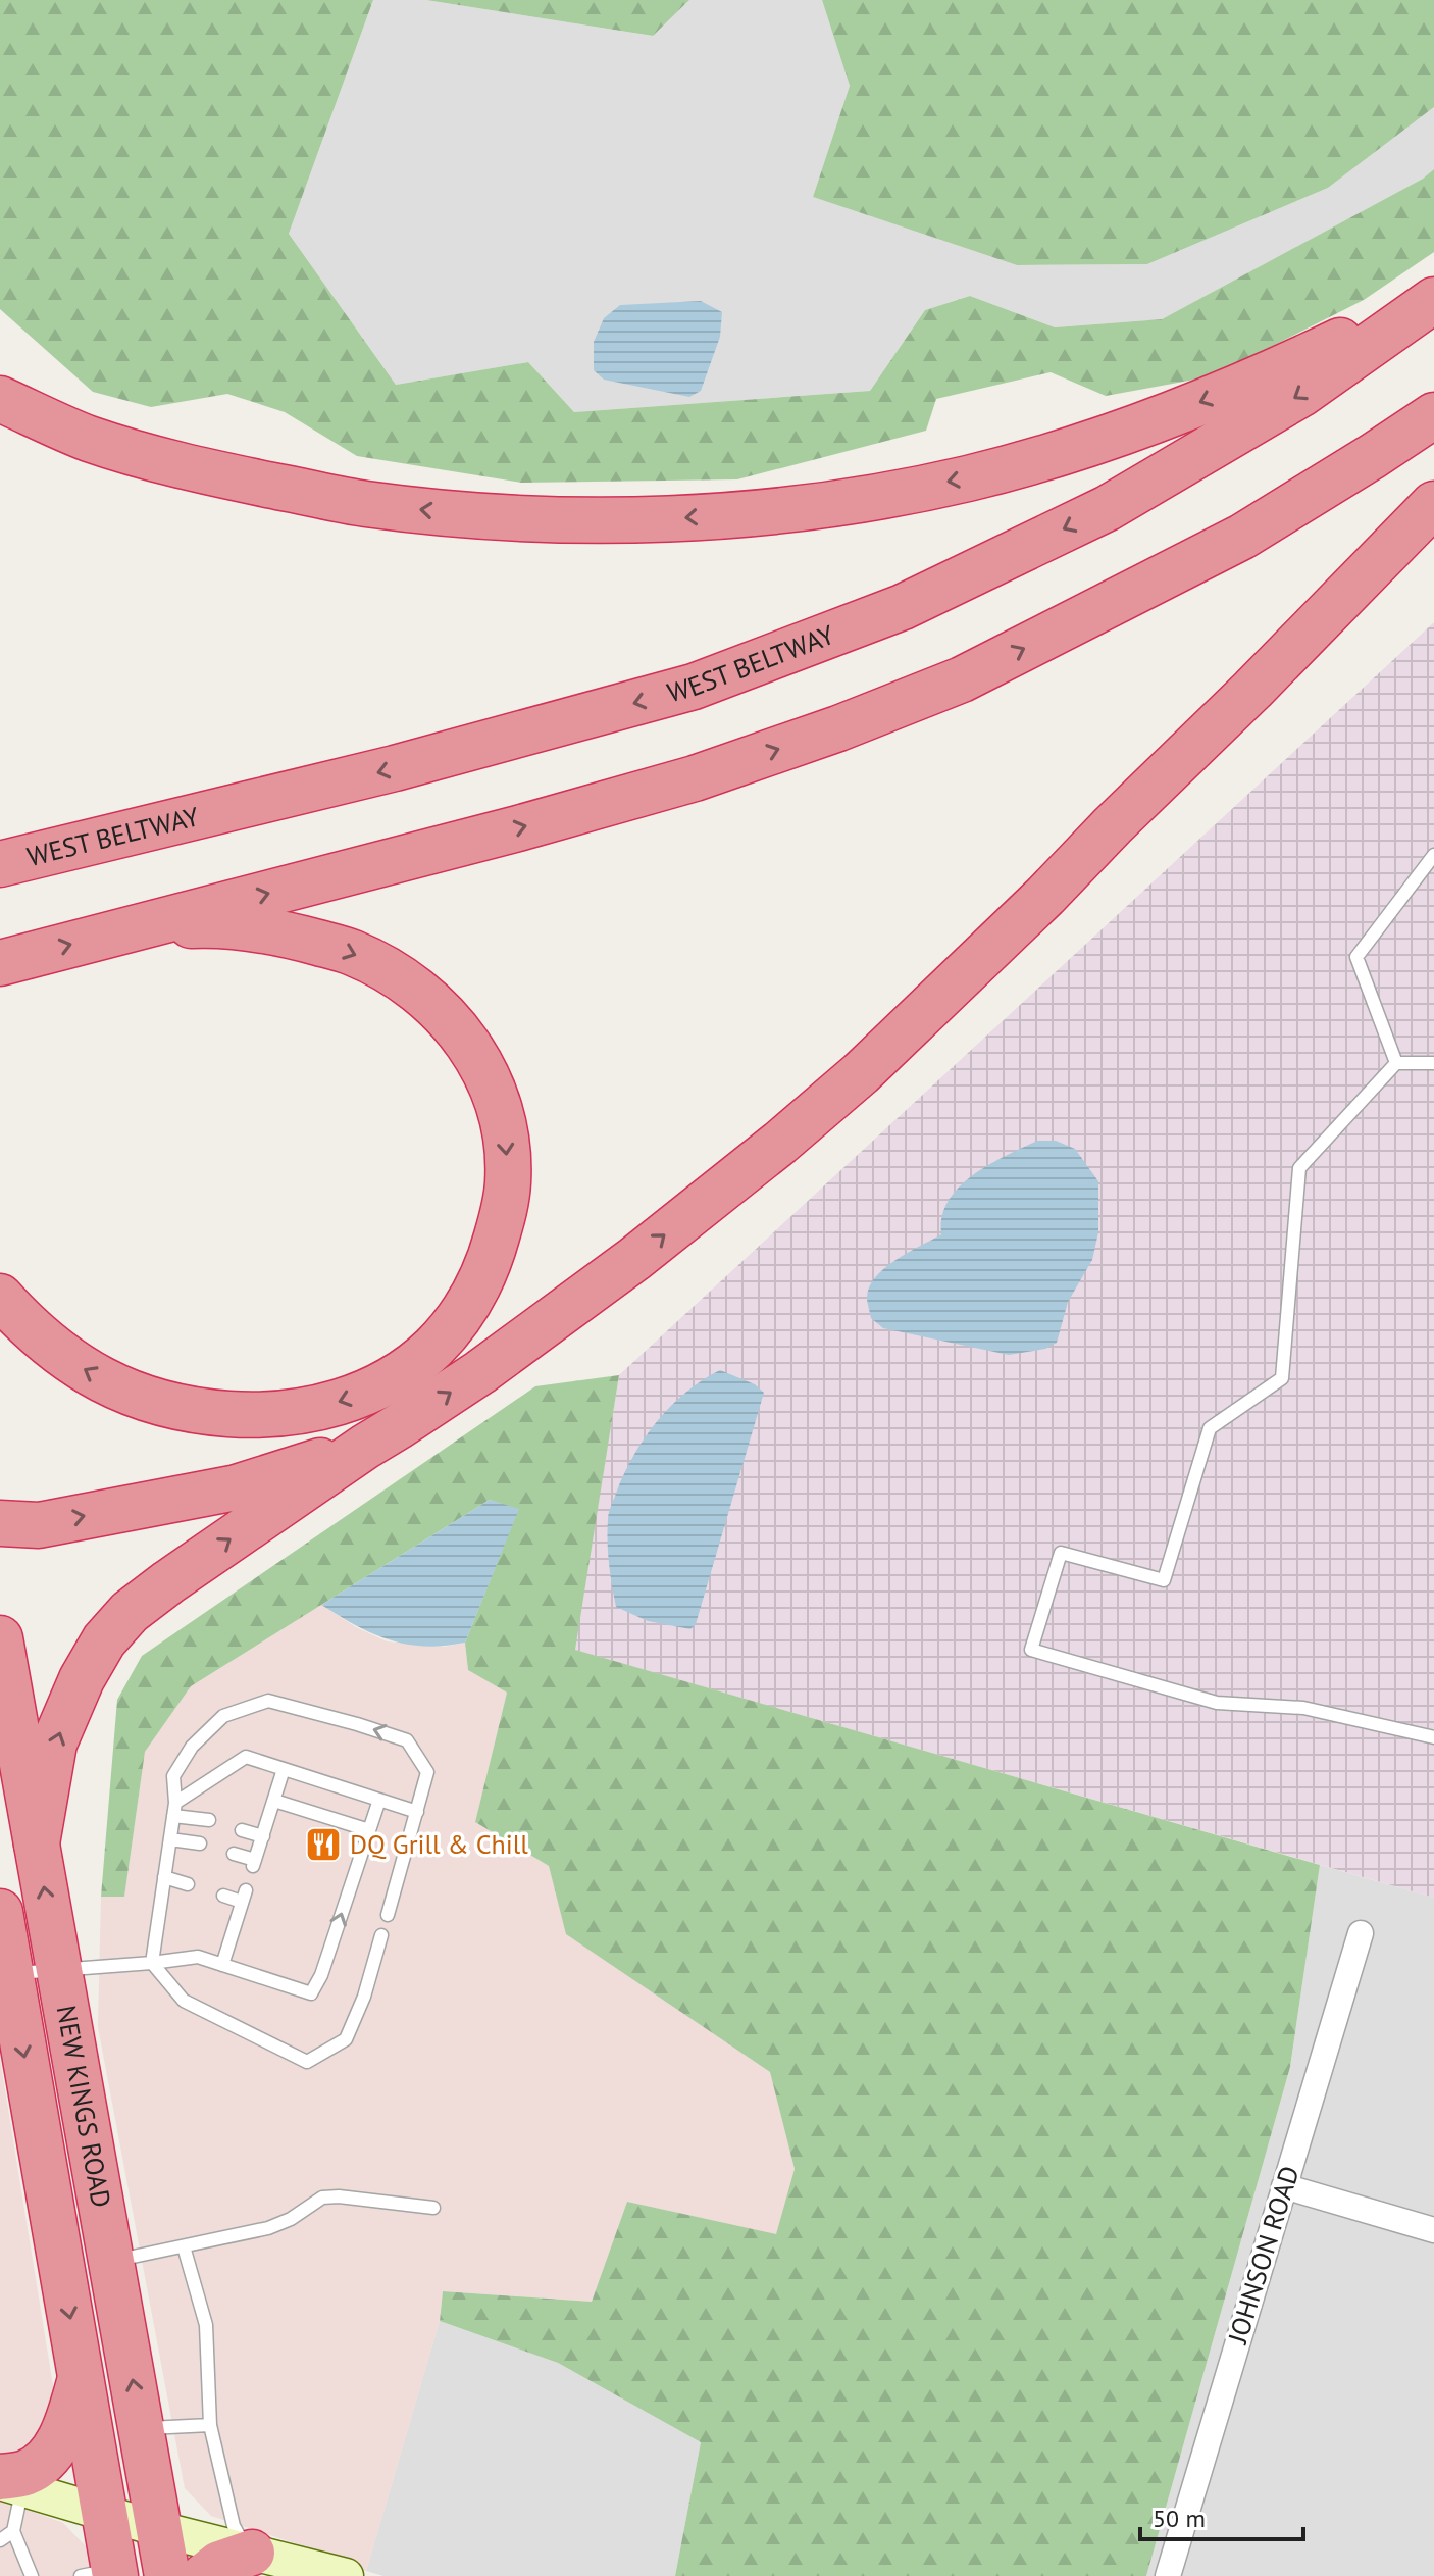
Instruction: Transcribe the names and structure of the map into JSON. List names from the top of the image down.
{
  "streets": {
    "highway": ["WEST BELTWAY", "NEW KINGS ROAD"],
    "street": ["JOHNSON ROAD"]
  },
  "places": {
    "restaurant": ["DQ Grill & Chill"]
  },
  "scale_bar": "50 m"
}
